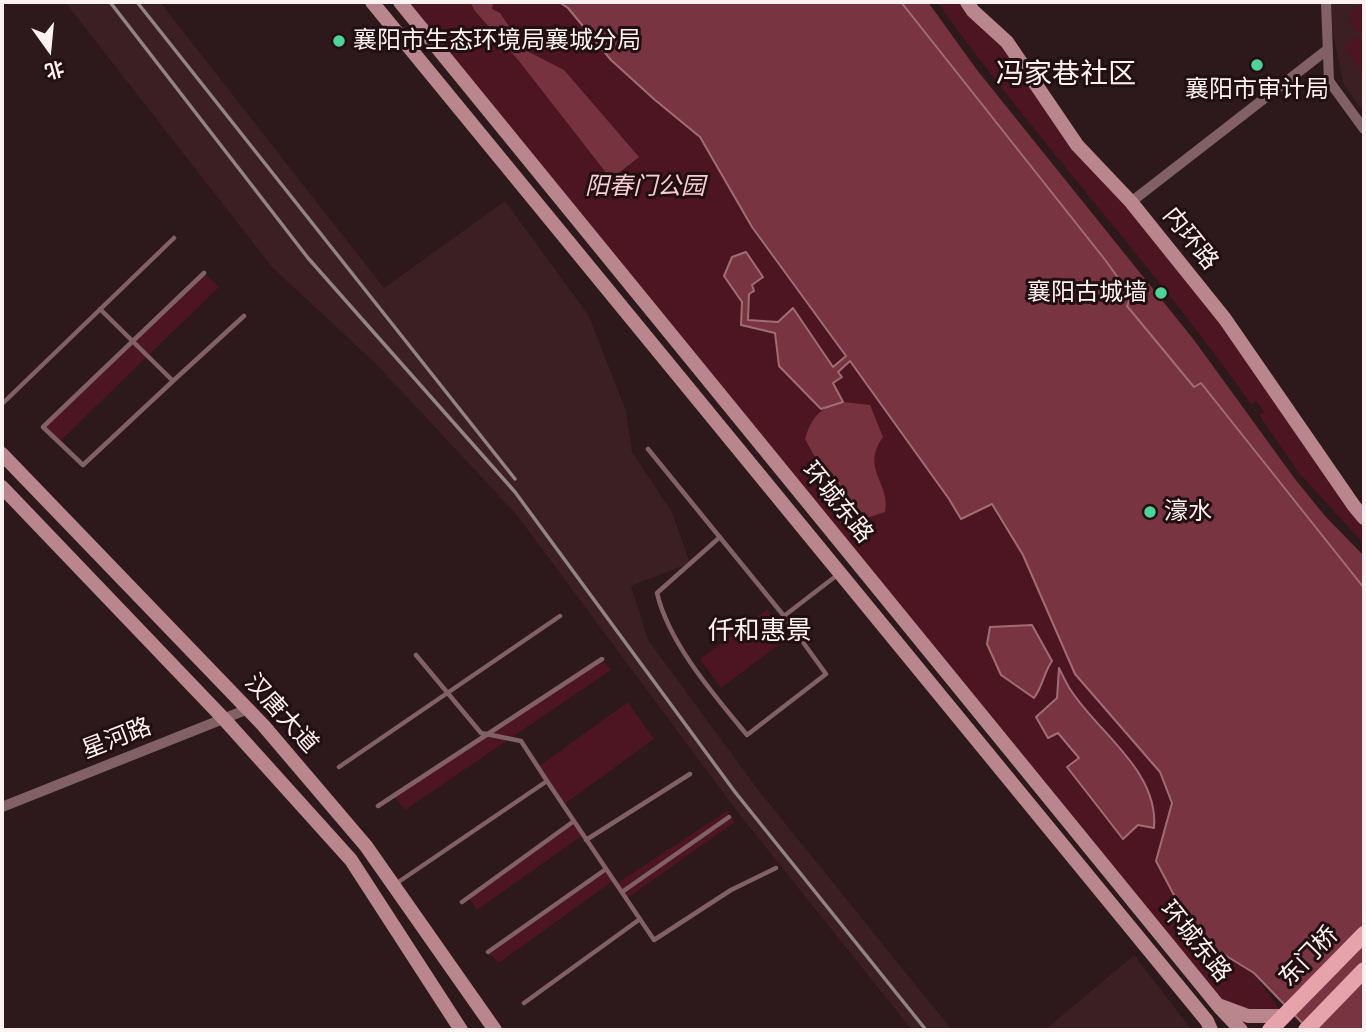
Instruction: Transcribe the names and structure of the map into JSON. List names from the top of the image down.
{
  "streets": {
    "main road": [
      "内环路",
      "环城东路",
      "汉唐大道",
      "东门桥"
    ],
    "street": ["星河路"]
  },
  "crossings": [
    ["汉唐大道", "星河路"]
  ],
  "districts": ["冯家巷社区", "仟和惠景"],
  "parks": ["阳春门公园"],
  "places": [
    "襄阳市生态环境局襄城分局",
    "襄阳市审计局",
    "襄阳古城墙",
    "濠水"
  ],
  "north": "bottom"
}
